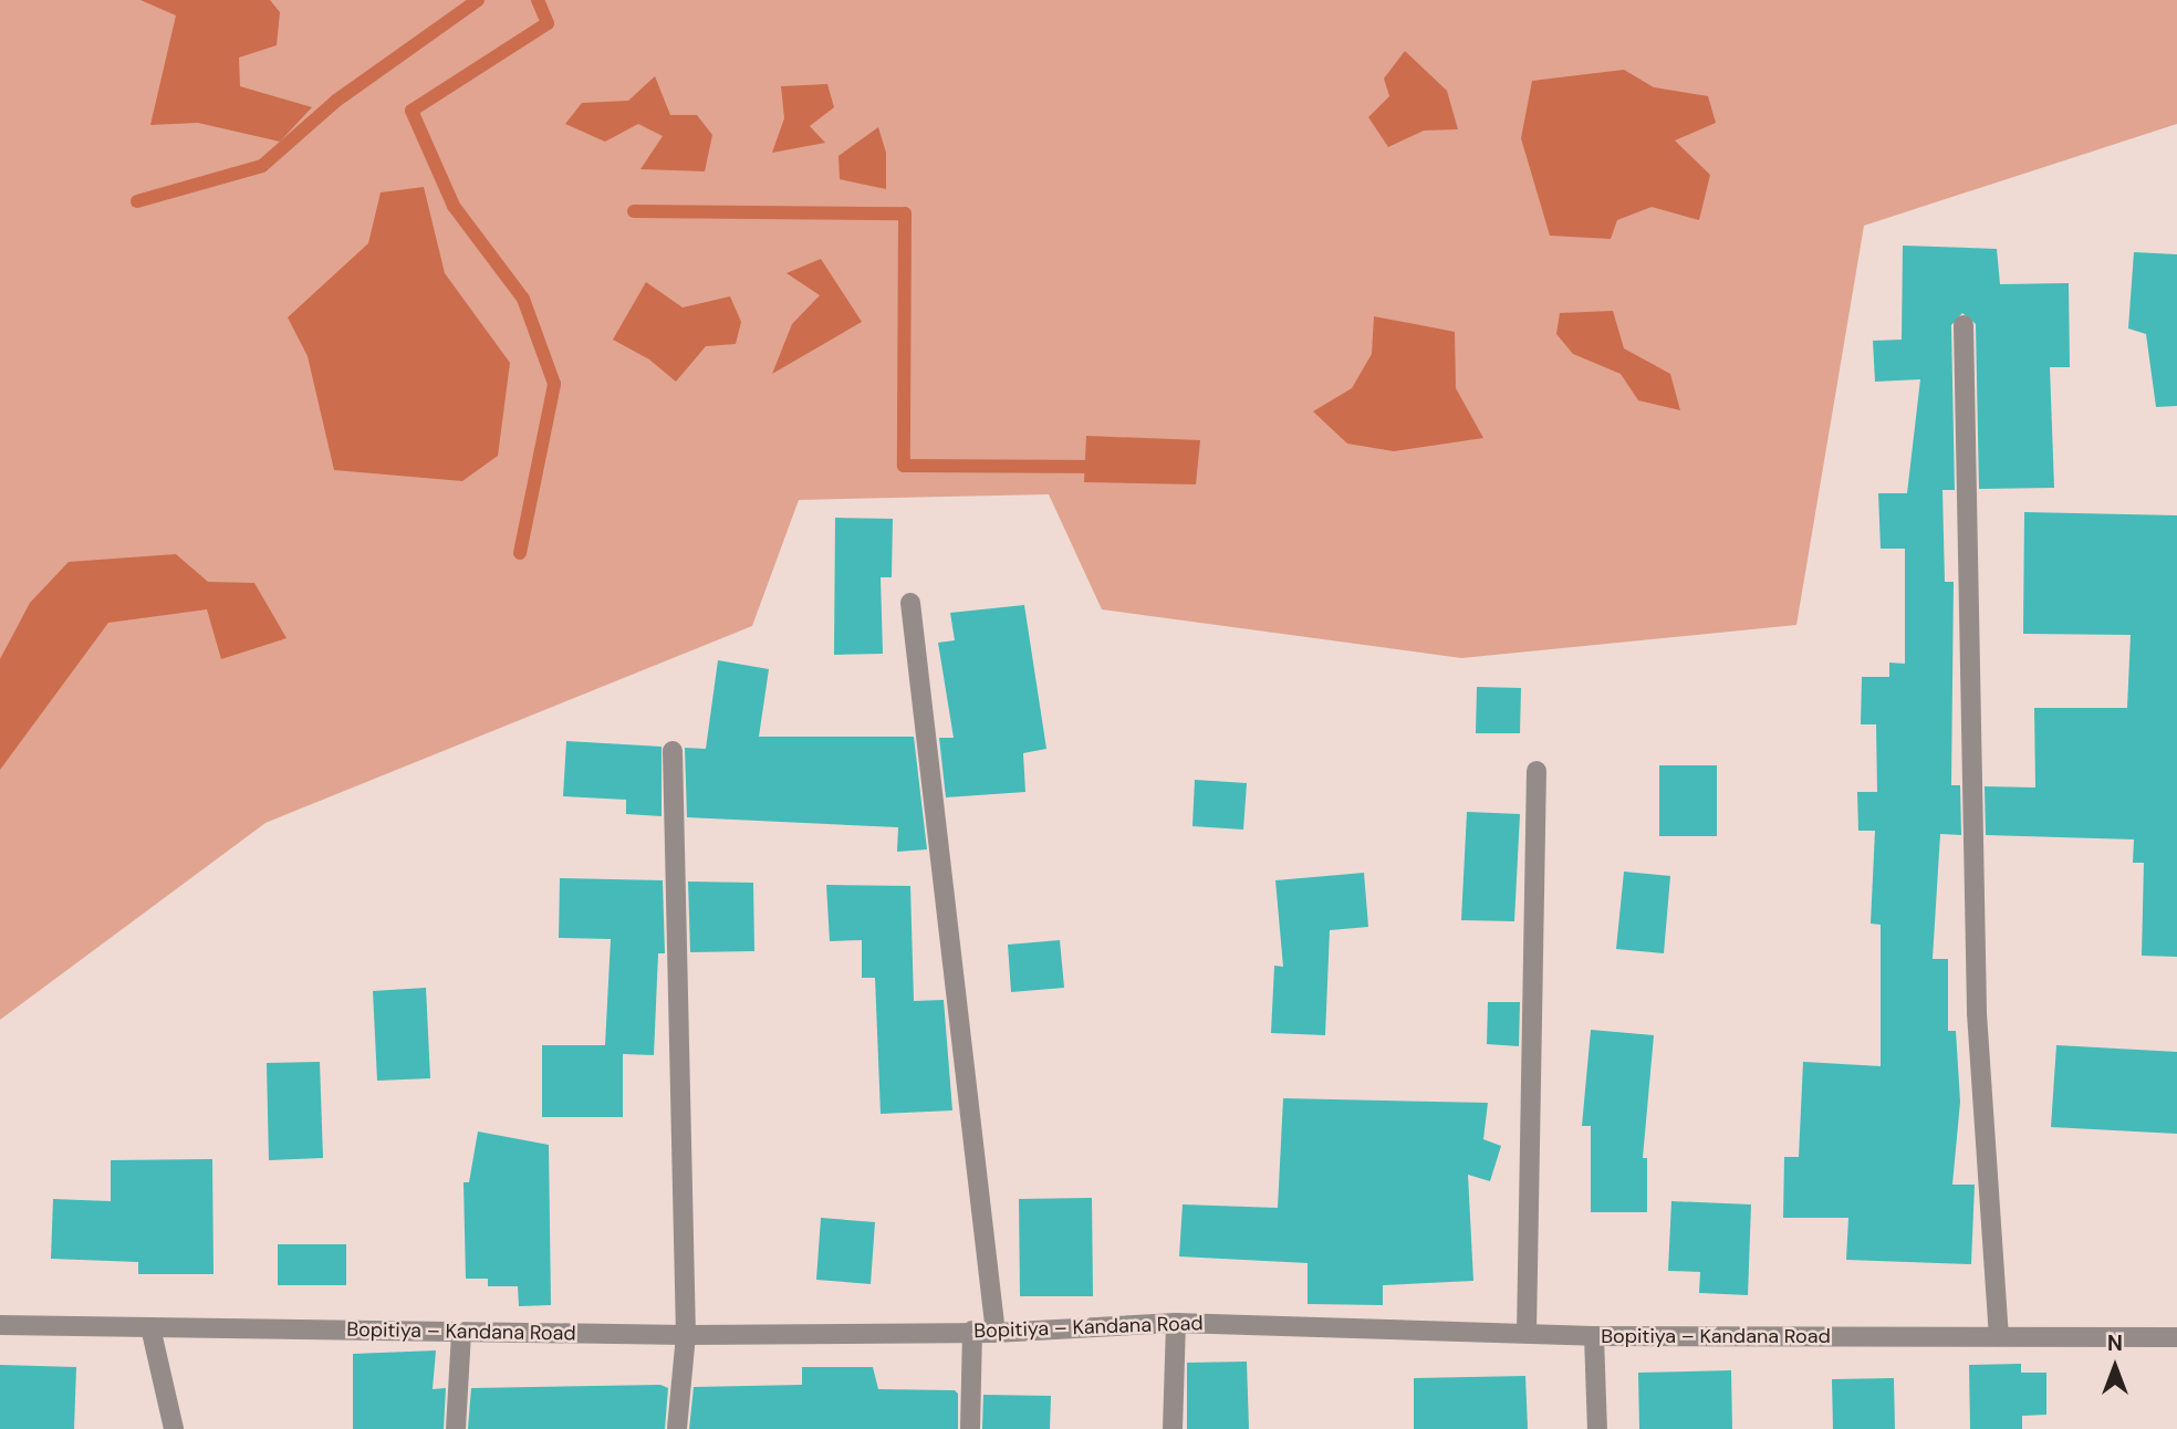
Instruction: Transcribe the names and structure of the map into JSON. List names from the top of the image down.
{
  "streets": {
    "street": ["Bopitiya – Kandana Road"]
  },
  "north": "top"
}
